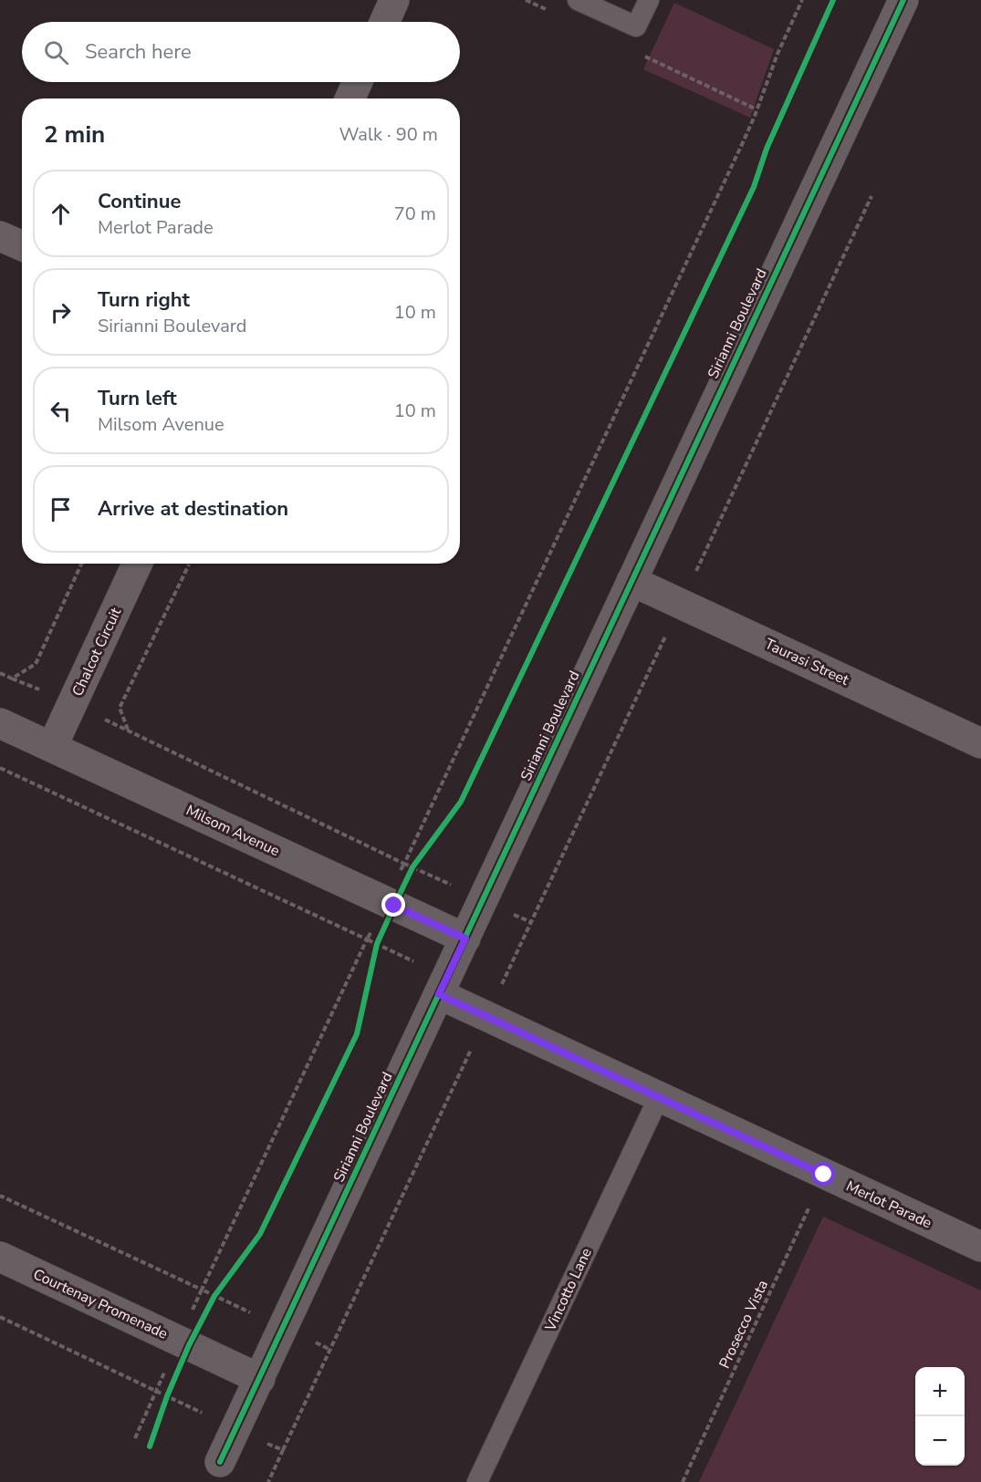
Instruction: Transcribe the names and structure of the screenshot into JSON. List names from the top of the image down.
{
  "streets": {
    "street": [
      "Sirianni Boulevard",
      "Chalcot Circuit",
      "Taurasi Street",
      "Milsom Avenue",
      "Merlot Parade",
      "Courtenay Promenade"
    ],
    "lane": ["Vincotto Lane"],
    "path": ["Prosecco Vista"]
  },
  "crossings": [
    ["Sirianni Boulevard", "Taurasi Street"],
    ["Sirianni Boulevard", "Milsom Avenue"],
    ["Sirianni Boulevard", "Merlot Parade"],
    ["Sirianni Boulevard", "Courtenay Promenade"],
    ["Chalcot Circuit", "Milsom Avenue"],
    ["Merlot Parade", "Vincotto Lane"],
    ["Merlot Parade", "Prosecco Vista"]
  ],
  "page": {
    "search": "Search here",
    "heading": ["2 min", "Walk · 90 m"],
    "list": [
      ["Continue", "Merlot Parade", "70 m"],
      ["Turn right", "Sirianni Boulevard", "10 m"],
      ["Turn left", "Milsom Avenue", "10 m"],
      "Arrive at destination"
    ],
    "map_buttons": ["+", "−"]
  }
}
